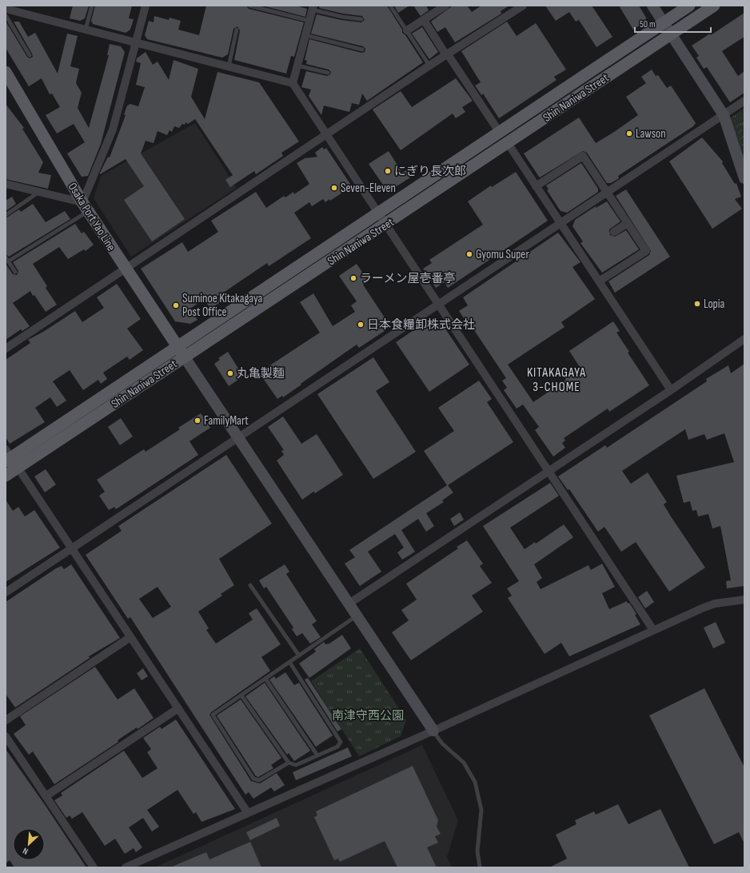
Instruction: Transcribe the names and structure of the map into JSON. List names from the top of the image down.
{
  "streets": {
    "main road": ["Shin Naniwa Street", "Osaka Port Yao Line"]
  },
  "crossings": [
    ["Shin Naniwa Street", "Osaka Port Yao Line"]
  ],
  "districts": ["KITAKAGAYA 3-CHOME"],
  "parks": ["南津守西公園"],
  "places": [
    "Lawson",
    "にぎり長次郎",
    "Seven-Eleven",
    "Gyomu Super",
    "ラーメン屋壱番亭",
    "Lopia",
    "Suminoe Kitakagaya Post Office",
    "日本食糧卸株式会社",
    "丸亀製麵",
    "FamilyMart"
  ],
  "scale_bar": "50 m",
  "north": "bottom left"
}
